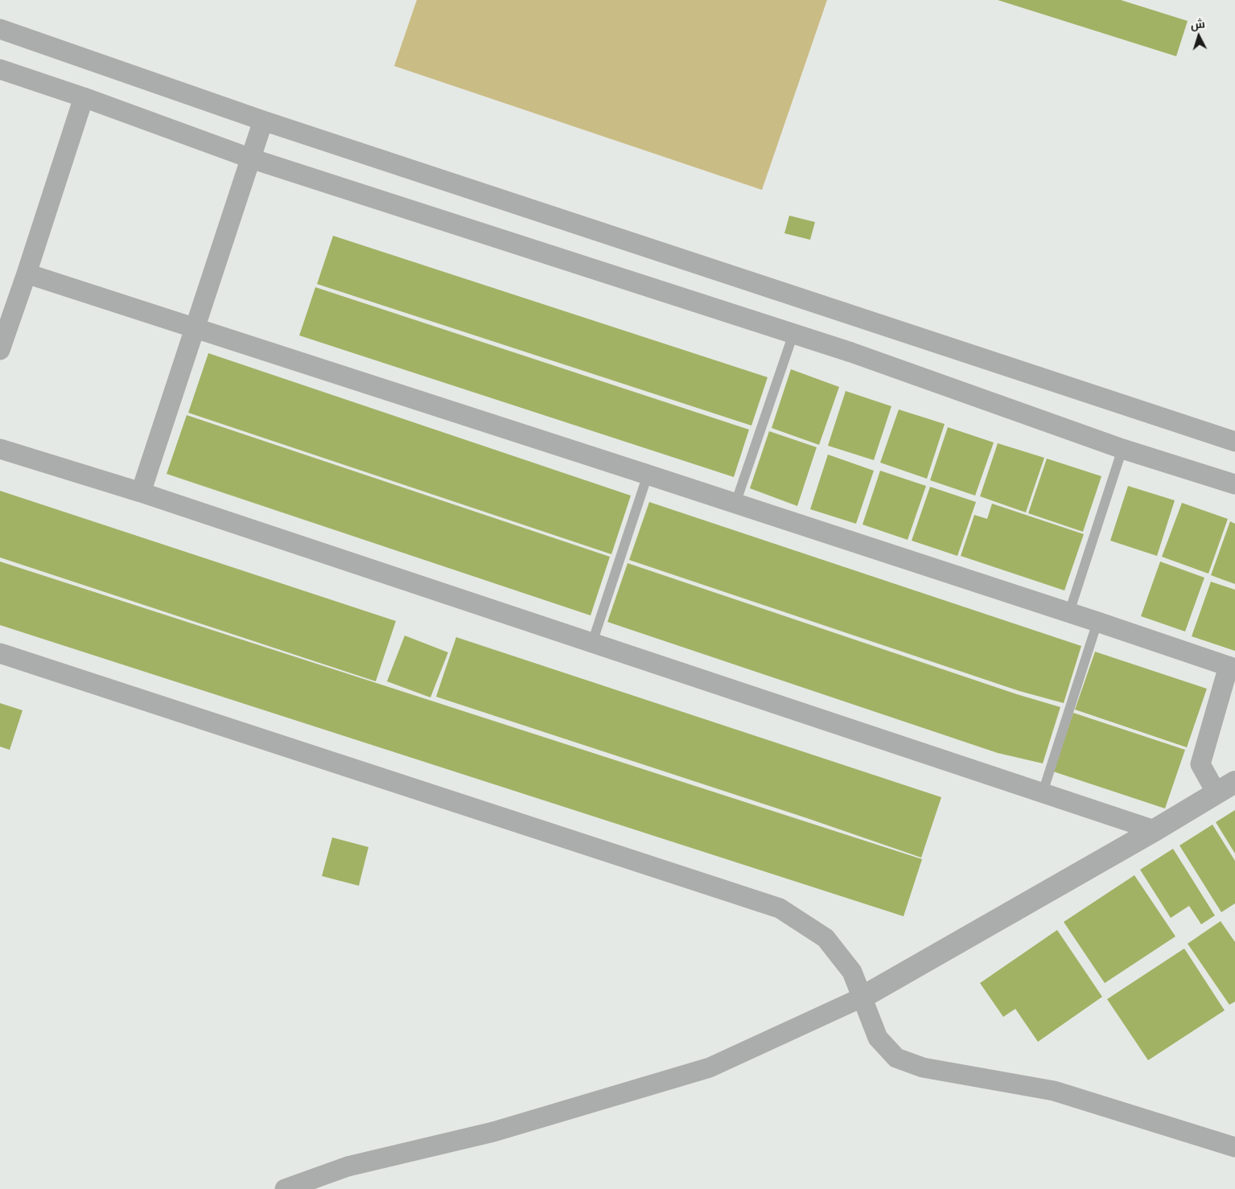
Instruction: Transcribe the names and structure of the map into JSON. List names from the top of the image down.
{
  "north": "top"
}
